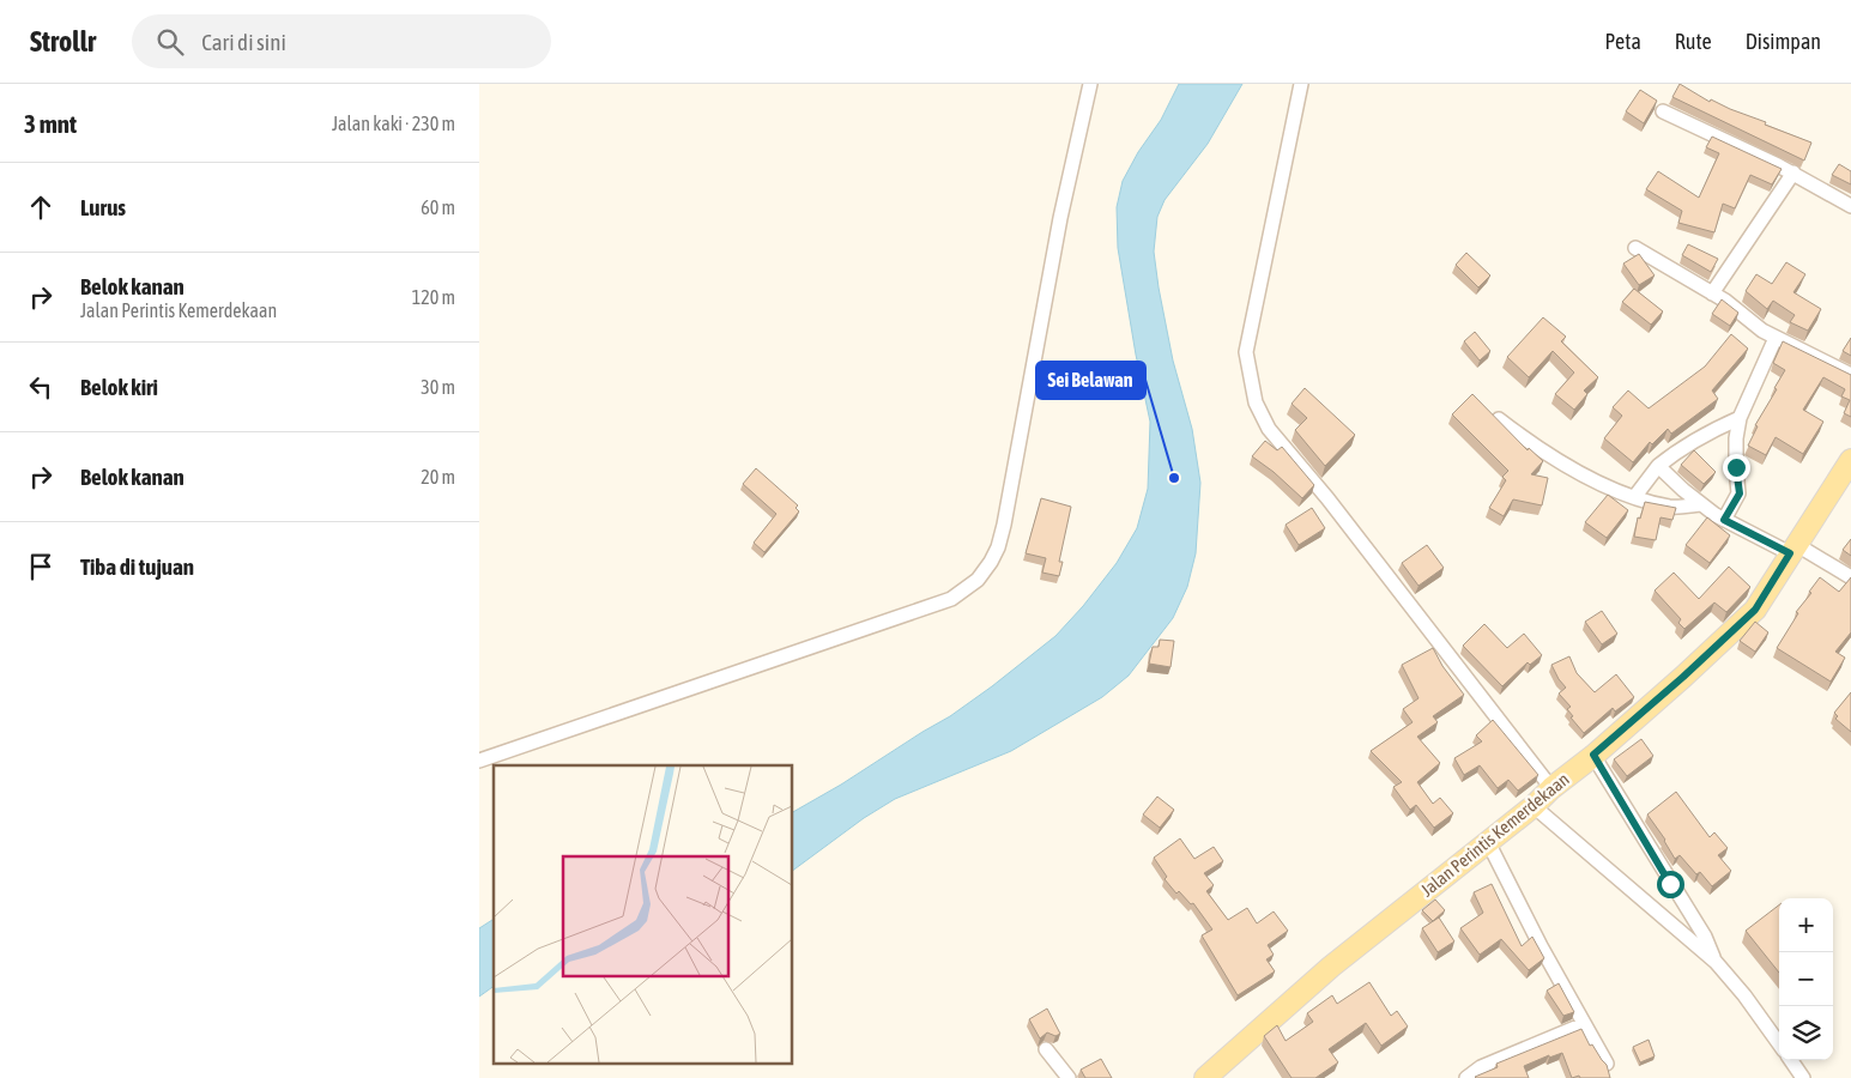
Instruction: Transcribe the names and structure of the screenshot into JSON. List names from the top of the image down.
{
  "streets": {
    "main road": ["Jalan Perintis Kemerdekaan"]
  },
  "places": ["Sei Belawan"],
  "page": {
    "header": "Strollr",
    "search": "Cari di sini",
    "nav": ["Peta", "Rute", "Disimpan"],
    "heading": ["3 mnt", "Jalan kaki · 230 m"],
    "list": [
      ["Lurus", "60 m"],
      ["Belok kanan", "Jalan Perintis Kemerdekaan", "120 m"],
      ["Belok kiri", "30 m"],
      ["Belok kanan", "20 m"],
      "Tiba di tujuan"
    ],
    "map_buttons": ["+", "−"]
  }
}
